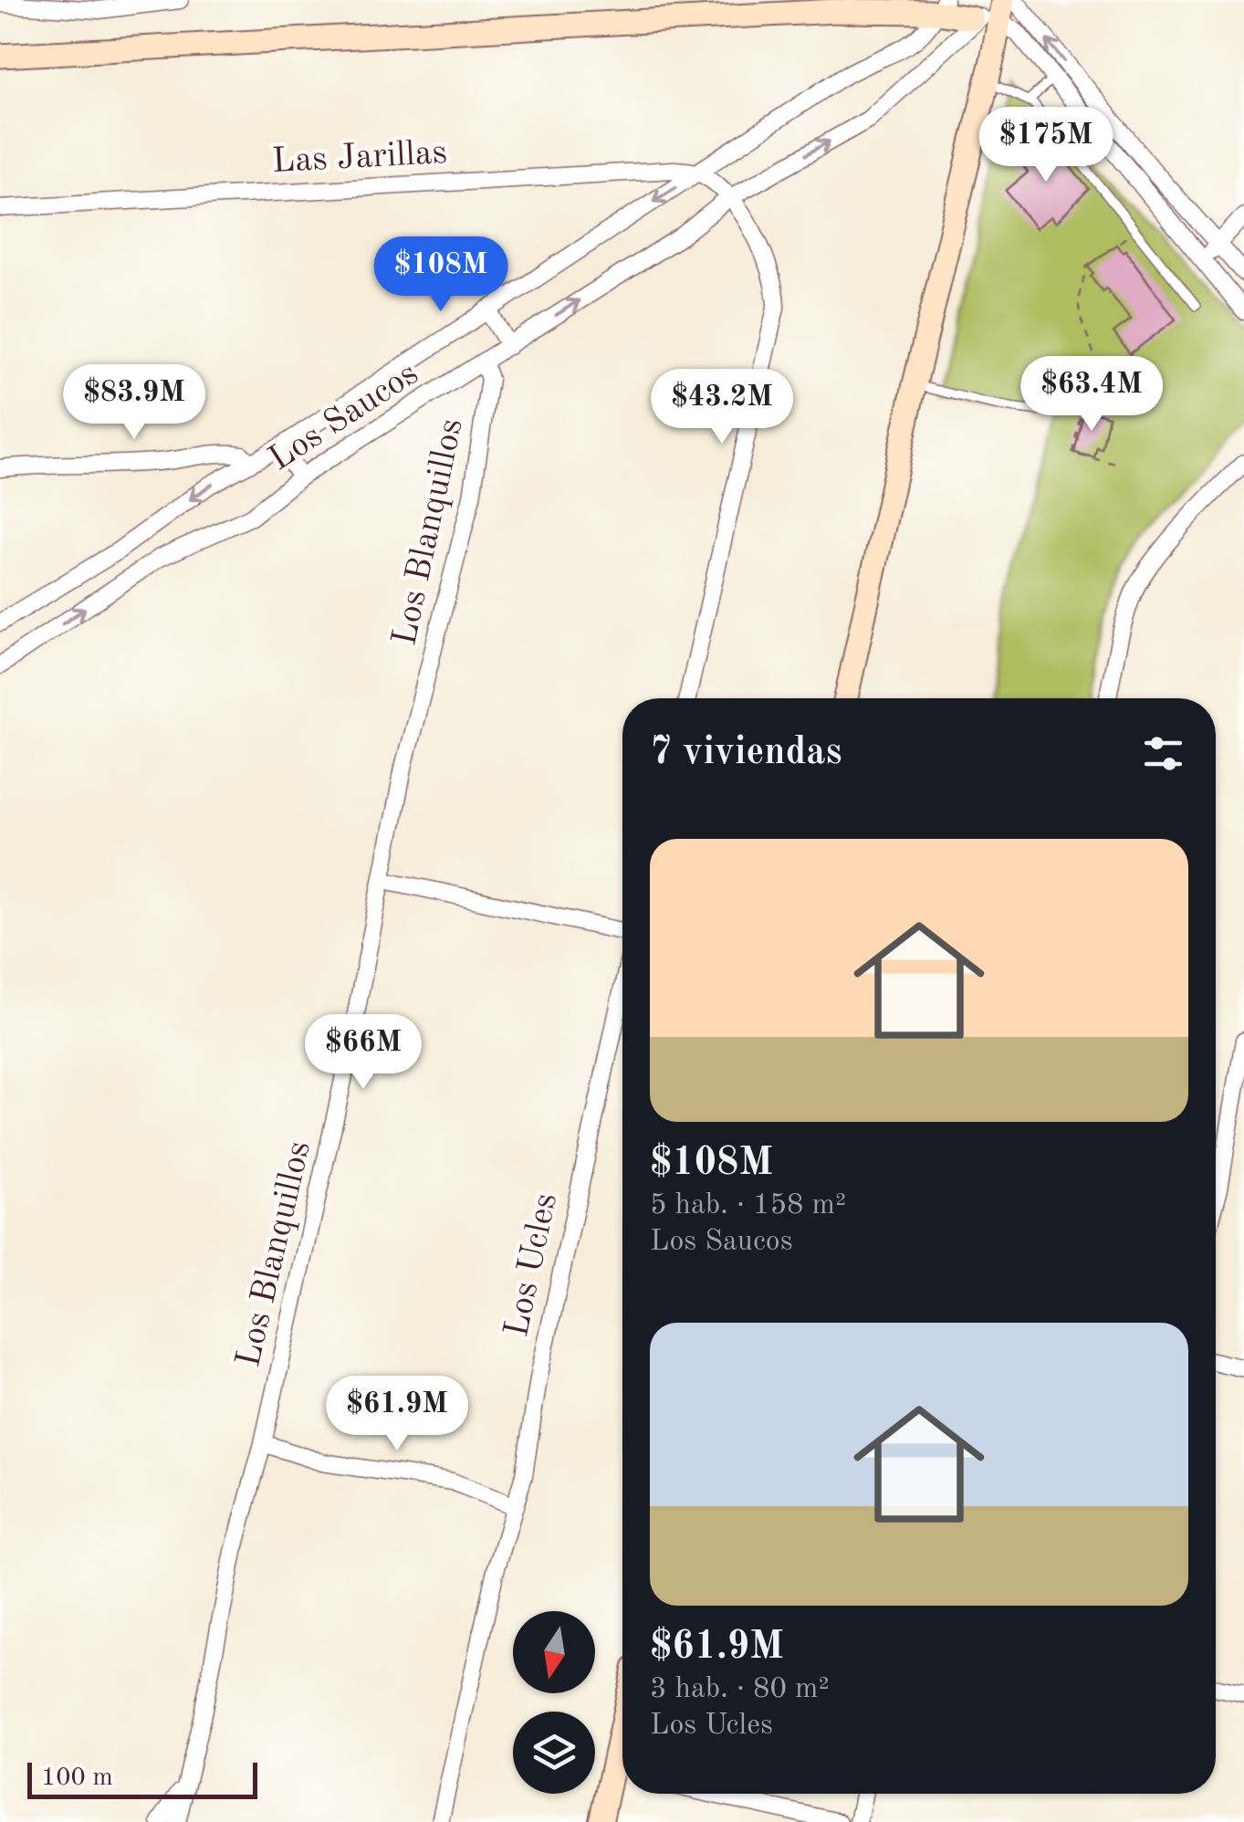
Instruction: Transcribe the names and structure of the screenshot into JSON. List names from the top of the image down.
{
  "streets": {
    "street": [
      "Las Jarillas",
      "Los Saucos",
      "Los Blanquillos",
      "Los Ucles"
    ]
  },
  "crossings": [
    ["Las Jarillas", "Los Saucos"],
    ["Los Saucos", "Los Blanquillos"]
  ],
  "scale_bar": "100 m",
  "north": "bottom",
  "page": {
    "price": [
      "$175M",
      "$108M",
      "$63.4M",
      "$83.9M",
      "$43.2M",
      "$66M",
      "$61.9M"
    ],
    "heading": "7 viviendas",
    "list": [
      {
        "name": "$108M",
        "note": "5 hab. · 158 m² · Los Saucos"
      },
      {
        "name": "$61.9M",
        "note": "3 hab. · 80 m² · Los Ucles"
      }
    ],
    "scale": "100 m"
  }
}
